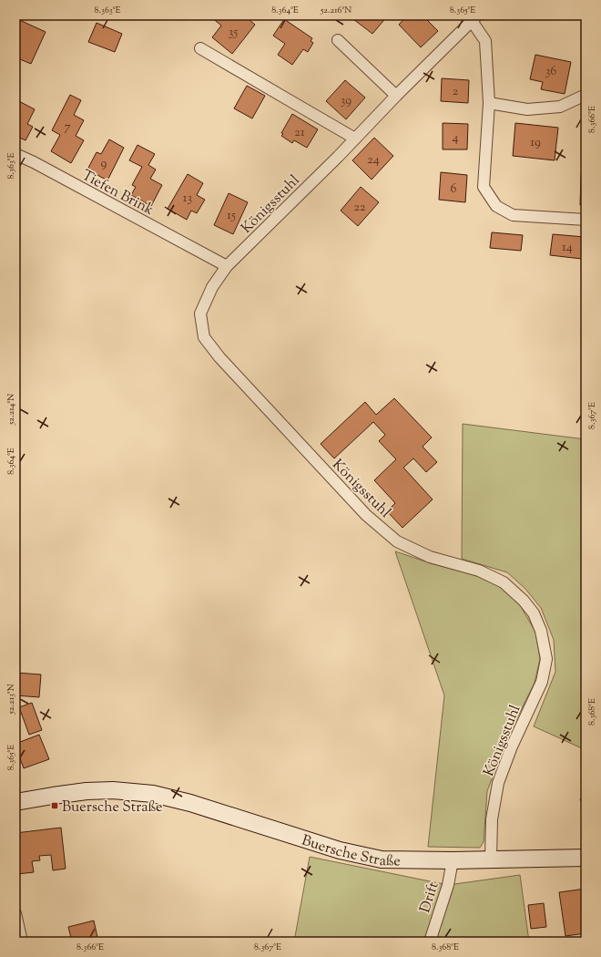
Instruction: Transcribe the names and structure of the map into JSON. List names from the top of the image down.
{
  "streets": {
    "main road": ["Buersche Straße"],
    "street": ["Tiefen Brink", "Königsstuhl", "Drift"]
  },
  "crossings": [
    ["Tiefen Brink", "Königsstuhl"],
    ["Königsstuhl", "Buersche Straße"],
    ["Buersche Straße", "Drift"]
  ],
  "places": {
    "transit": ["Buersche Straße"]
  },
  "house_numbers": [
    "35",
    "36",
    "2",
    "39",
    "7",
    "21",
    "4",
    "19",
    "24",
    "9",
    "6",
    "13",
    "22",
    "15",
    "14"
  ],
  "coordinates": [
    "8.363°E",
    "8.364°E",
    "52.216°N",
    "8.365°E",
    "8.366°E",
    "52.214°N",
    "8.367°E",
    "52.213°N",
    "8.368°E"
  ]
}
